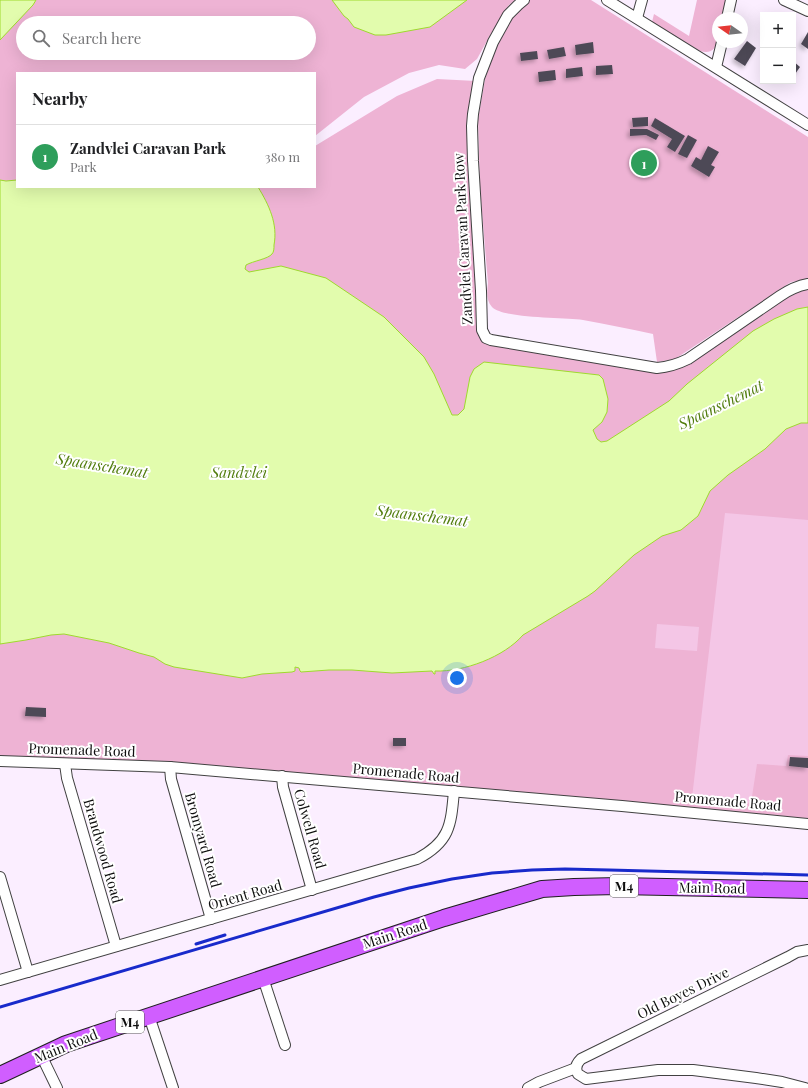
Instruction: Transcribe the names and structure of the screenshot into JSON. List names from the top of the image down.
{
  "streets": {
    "main road": ["M4", "Main Road"],
    "street": [
      "Zandvlei Caravan Park Row",
      "Promenade Road",
      "Colwell Road",
      "Bromyard Road",
      "Brandwood Road",
      "Orient Road",
      "Old Boyes Drive"
    ]
  },
  "crossings": [
    ["Promenade Road", "Colwell Road"],
    ["Promenade Road", "Bromyard Road"],
    ["Promenade Road", "Brandwood Road"],
    ["Promenade Road", "Orient Road"],
    ["Colwell Road", "Orient Road"],
    ["Bromyard Road", "Orient Road"],
    ["Brandwood Road", "Orient Road"]
  ],
  "water": ["Spaanschemat", "Sandvlei"],
  "north": "left",
  "page": {
    "map_buttons": ["+", "−"],
    "search": "Search here",
    "heading": "Nearby",
    "list": [
      {
        "mark": "1",
        "name": "Zandvlei Caravan Park",
        "note": "Park",
        "value": "380 m"
      }
    ],
    "pins": "1"
  }
}
